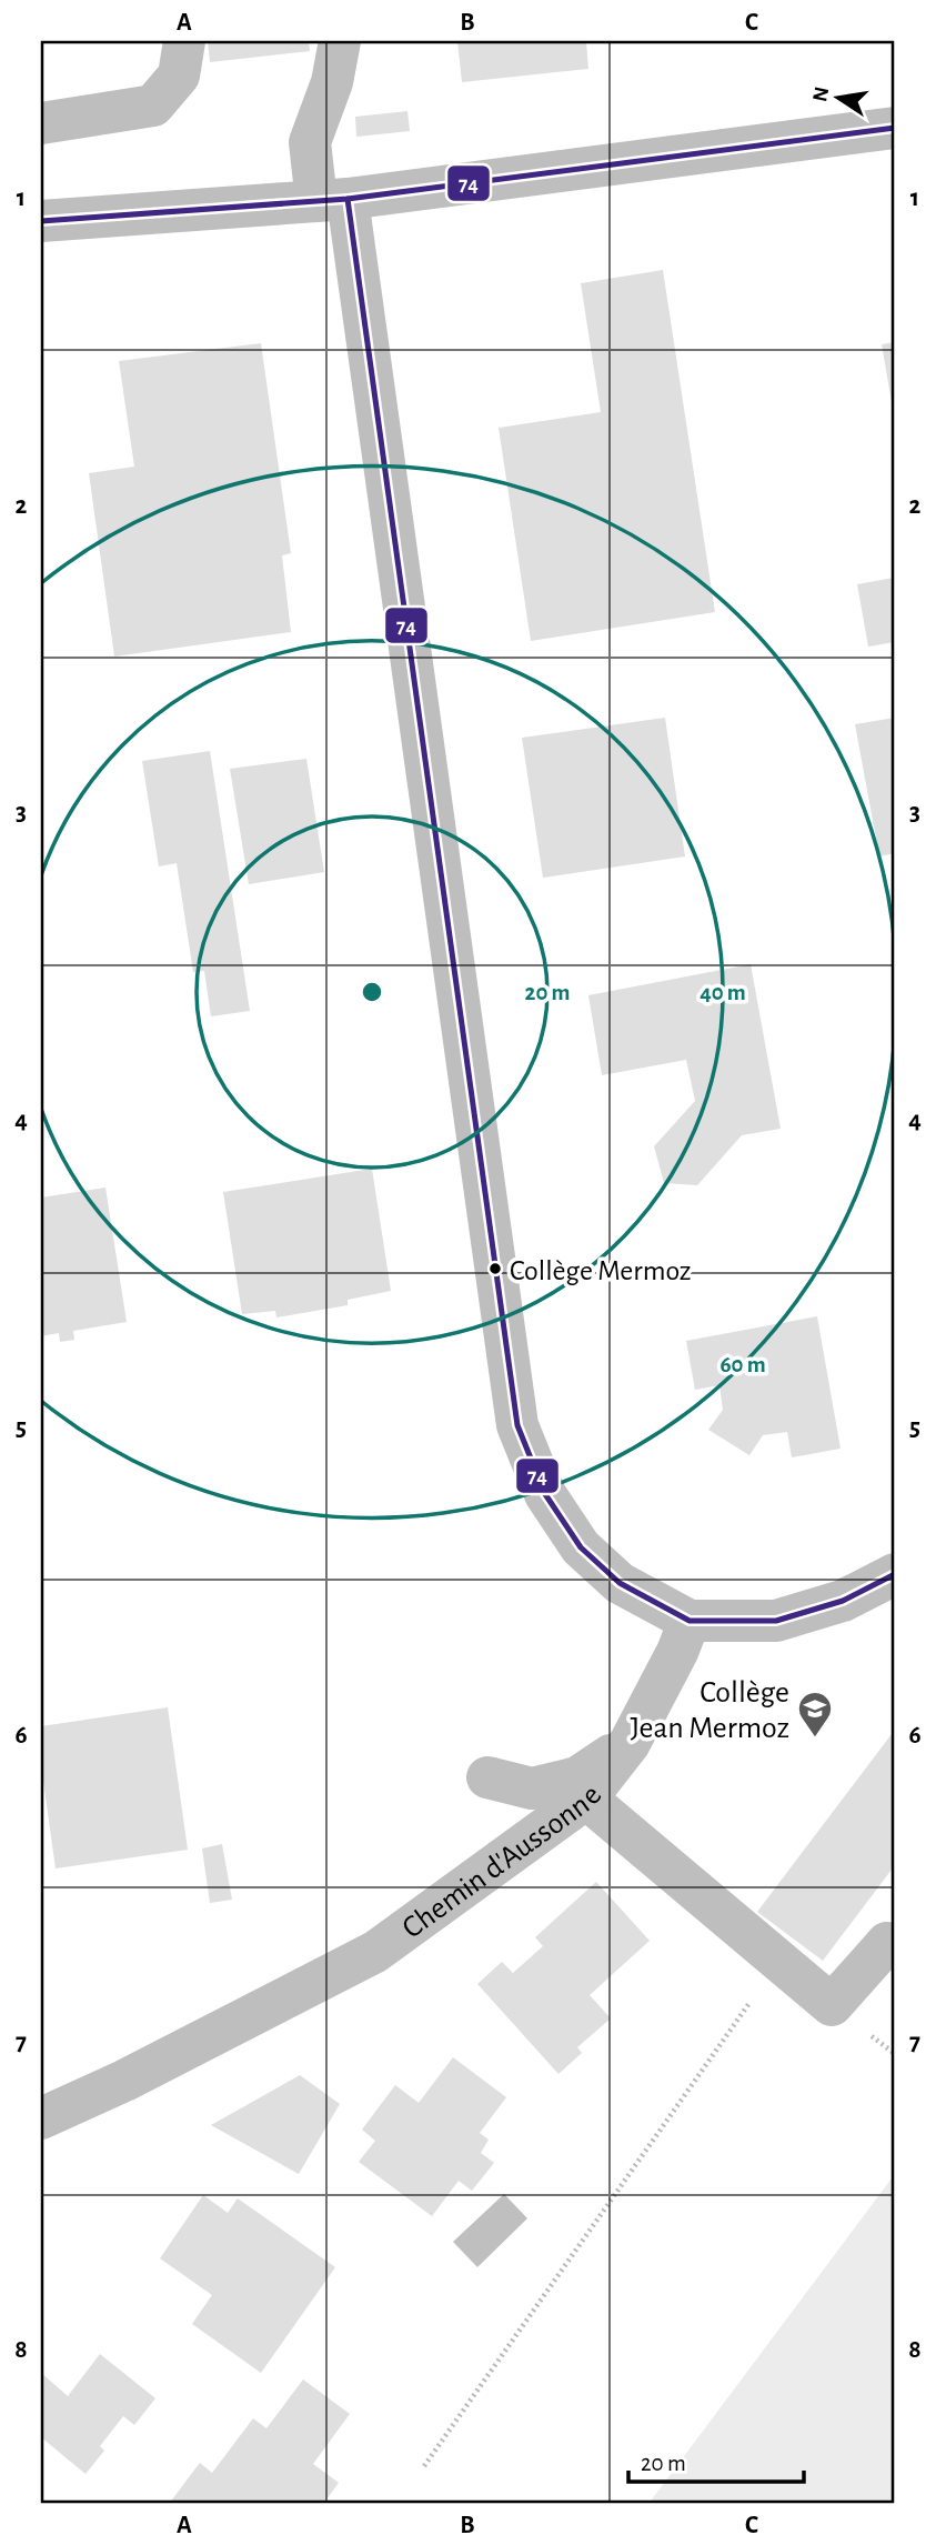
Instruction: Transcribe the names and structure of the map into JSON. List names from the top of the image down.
{
  "streets": {
    "street": ["Chemin d'Aussonne"]
  },
  "places": {
    "other": ["Collège Mermoz"],
    "school or university": ["Collège Jean Mermoz"]
  },
  "lines": ["transit line 74"],
  "scale_bar": "20 m",
  "north": "left",
  "grid": {
    "columns": ["A", "B", "C"],
    "rows": [
      "1",
      "2",
      "3",
      "4",
      "5",
      "6",
      "7",
      "8"
    ]
  },
  "rings": ["20 m", "40 m", "60 m"]
}
